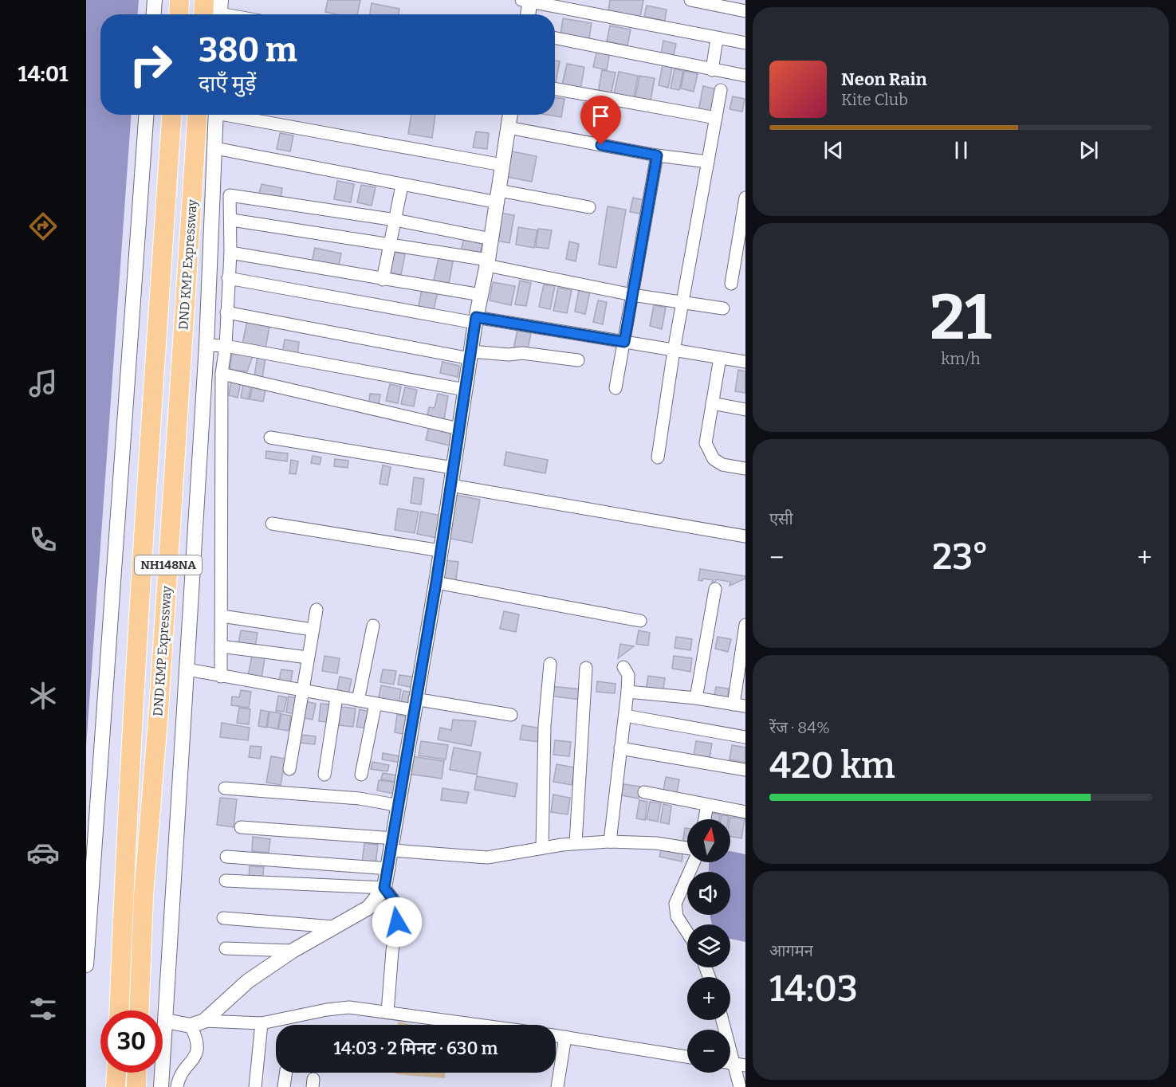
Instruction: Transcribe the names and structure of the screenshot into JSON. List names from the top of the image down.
{
  "streets": {
    "highway": ["DND KMP Expressway", "NH148NA"]
  },
  "north": "top",
  "page": {
    "tabs": "14:01",
    "turn": ["380 m", "दाएँ मुड़ें"],
    "song": ["Neon Rain", "Kite Club"],
    "tile": [
      ["21", "km/h"],
      "एसी",
      ["रेंज · 84%", "420 km"],
      ["आगमन", "14:03"]
    ],
    "heat": ["−", "23°", "+"],
    "map_buttons": ["+", "−"],
    "limit": "30",
    "trip": "14:03 · 2 मिनट · 630 m"
  }
}
